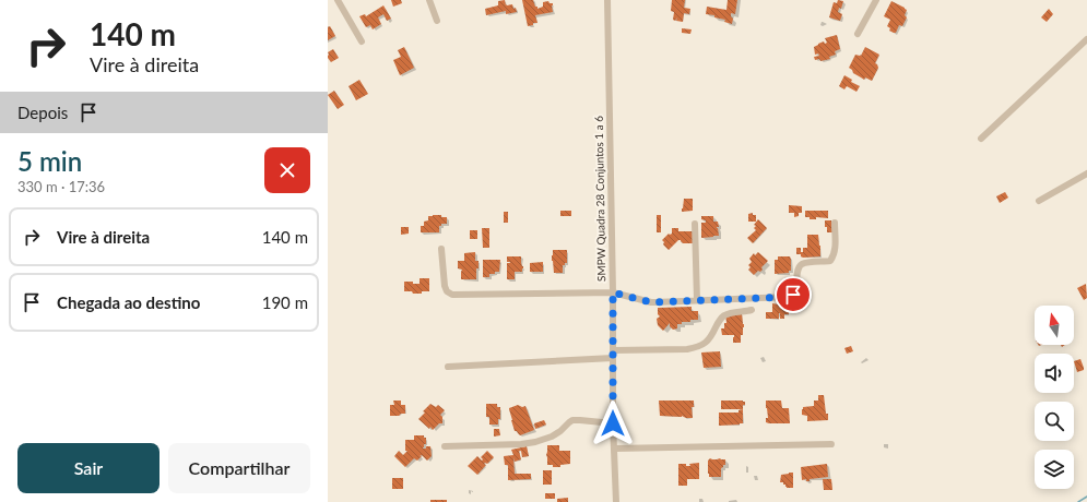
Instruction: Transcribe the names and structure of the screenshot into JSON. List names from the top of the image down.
{
  "streets": {
    "street": ["SMPW Quadra 28 Conjuntos 1 a 6"]
  },
  "north": "top",
  "page": {
    "turn": ["140 m", "Vire à direita"],
    "then": "Depois",
    "heading": ["5 min", "330 m · 17:36"],
    "list": [
      {
        "name": "Vire à direita",
        "value": "140 m"
      },
      {
        "name": "Chegada ao destino",
        "value": "190 m"
      }
    ],
    "buttons": ["Sair", "Compartilhar"]
  }
}
